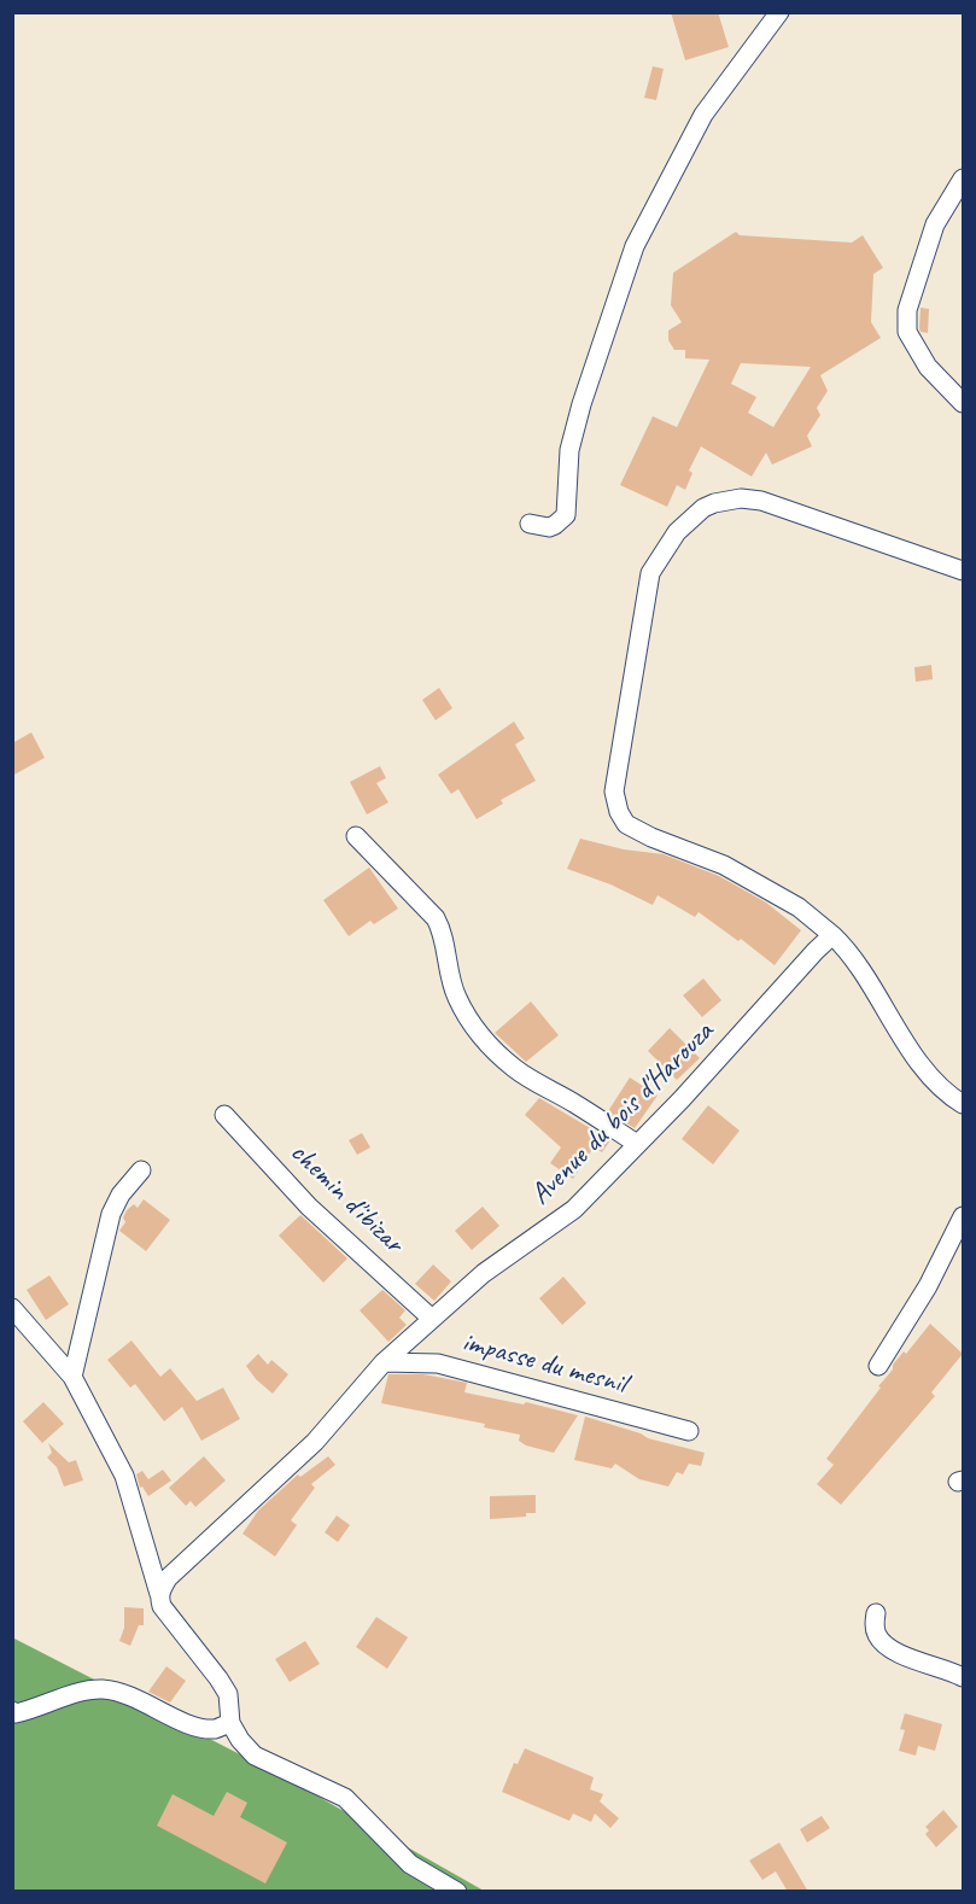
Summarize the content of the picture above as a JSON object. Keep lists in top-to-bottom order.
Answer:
{
  "streets": {
    "street": ["Avenue du bois d'Harouza", "chemin d'ibizar", "impasse du mesnil"]
  },
  "crossings": [
    ["Avenue du bois d'Harouza", "chemin d'ibizar"],
    ["Avenue du bois d'Harouza", "impasse du mesnil"]
  ]
}
